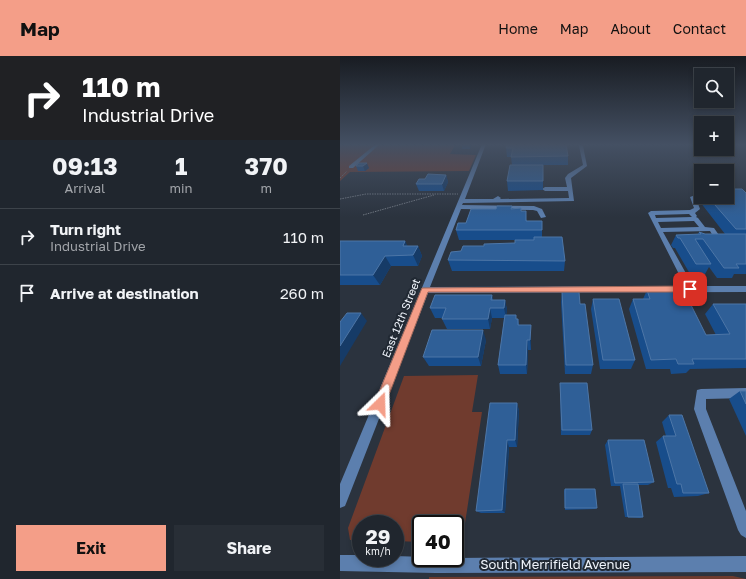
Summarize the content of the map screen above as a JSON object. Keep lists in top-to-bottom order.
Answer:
{
  "streets": {
    "street": ["East 12th Street", "South Merrifield Avenue"]
  },
  "page": {
    "header": "Map",
    "nav": [
      "Home",
      "Map",
      "About",
      "Contact"
    ],
    "turn": ["110 m", "Industrial Drive"],
    "map_buttons": ["+", "−"],
    "eta": [
      "09:13",
      "Arrival",
      "1",
      "min",
      "370",
      "m"
    ],
    "list": [
      {
        "name": "Turn right",
        "note": "Industrial Drive",
        "value": "110 m"
      },
      {
        "name": "Arrive at destination",
        "value": "260 m"
      }
    ],
    "speed": "29 km/h",
    "limit": "40",
    "buttons": ["Exit", "Share"]
  }
}
